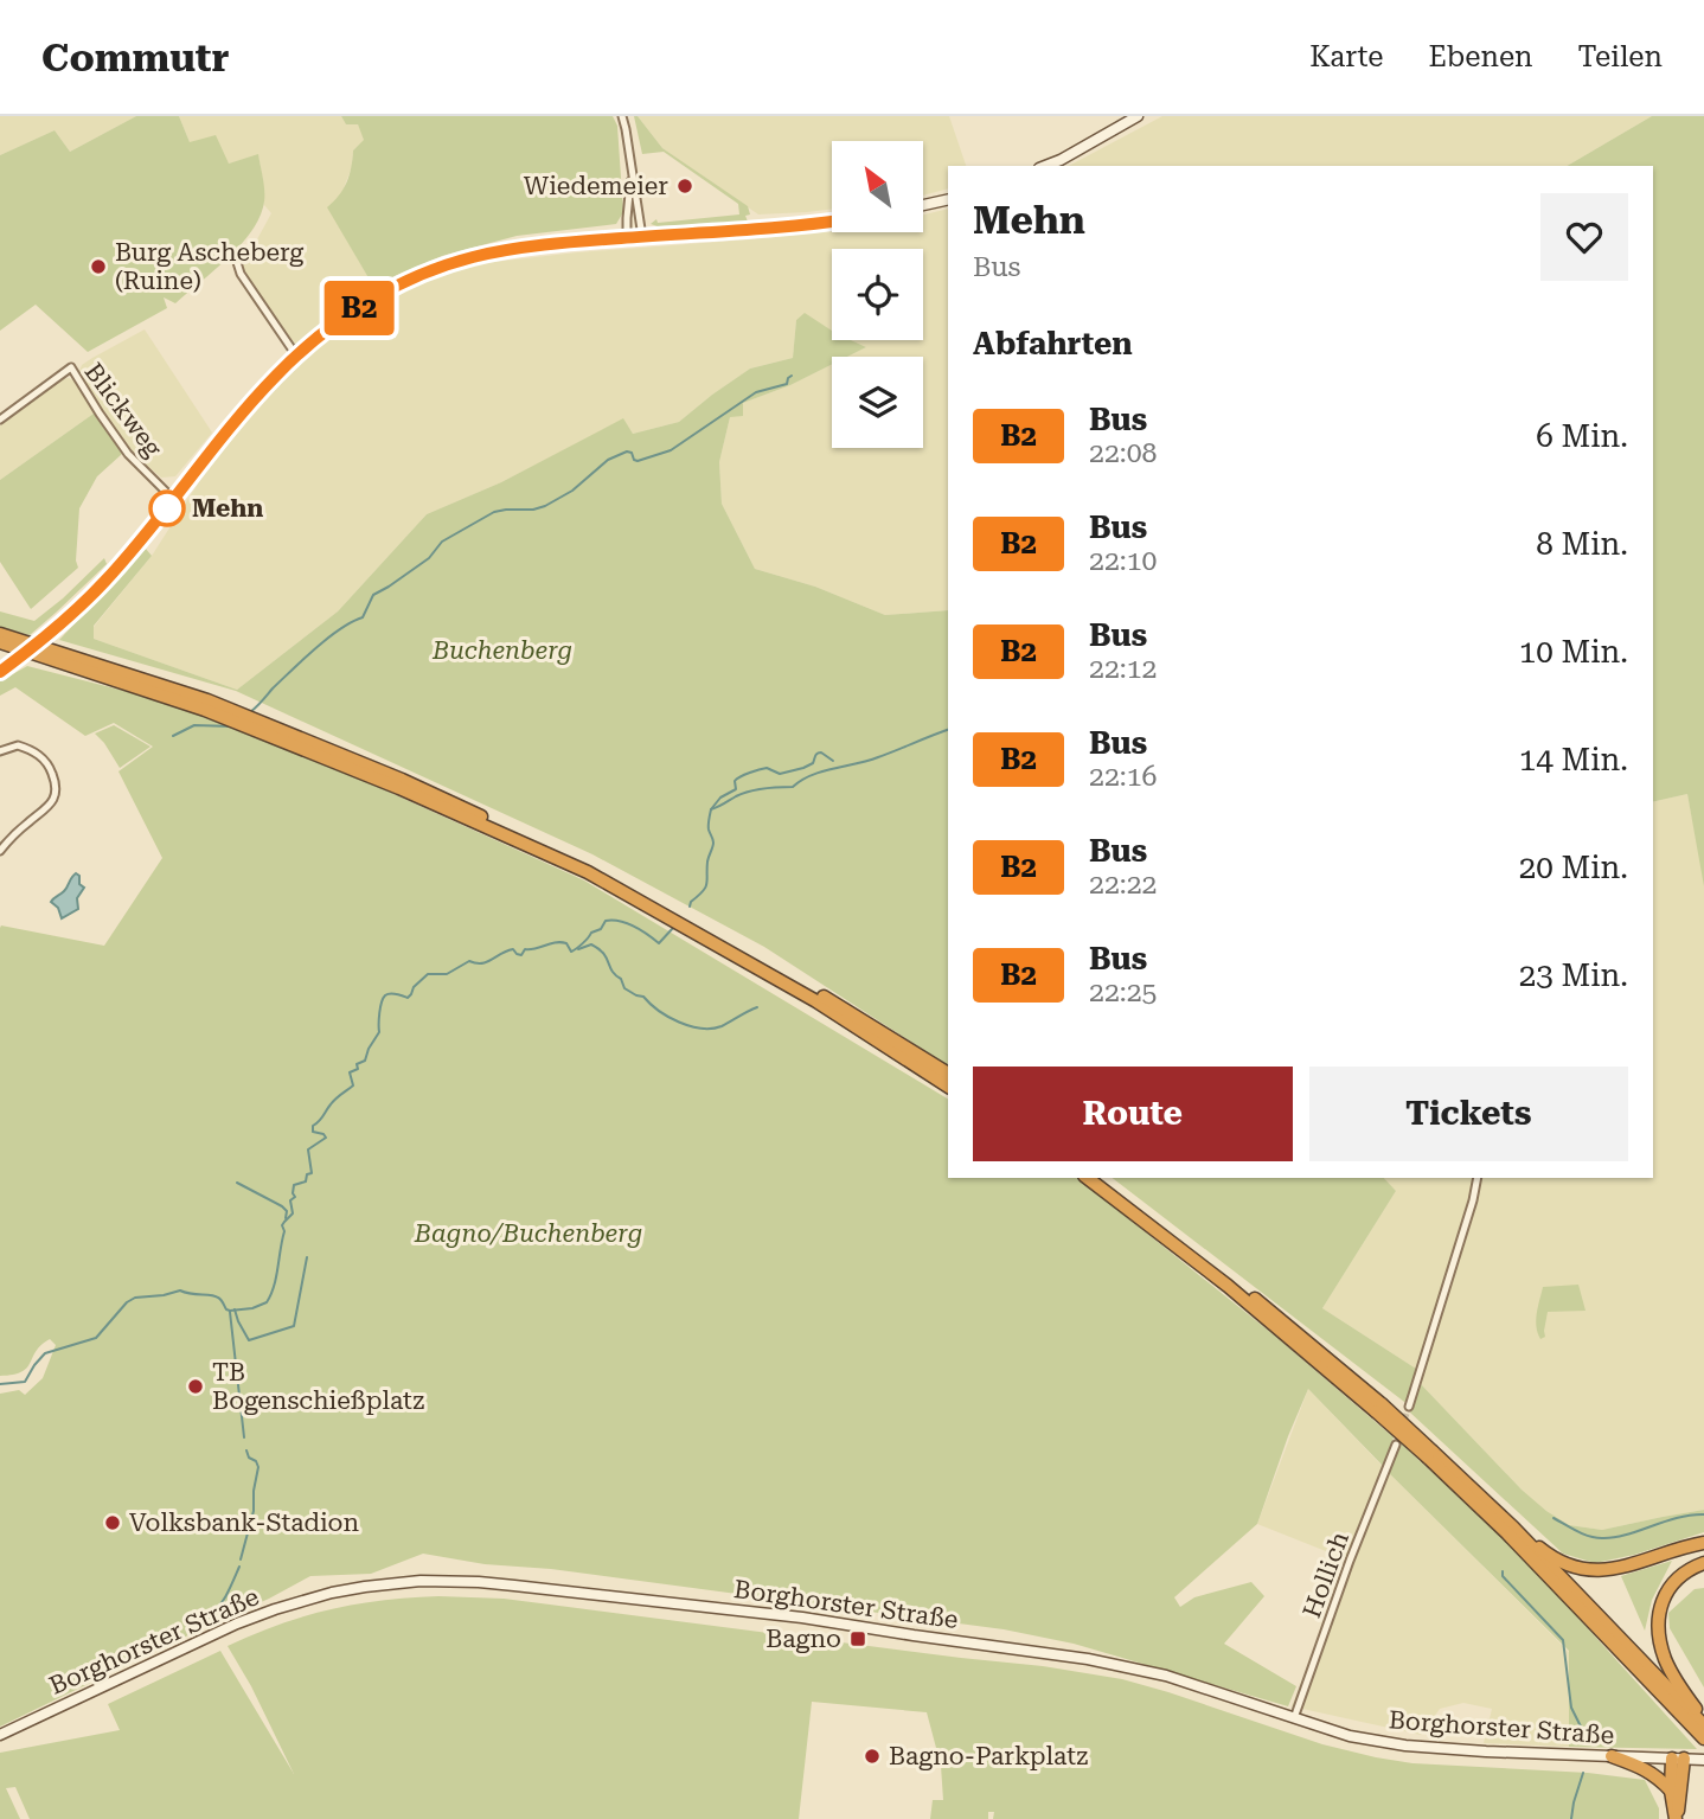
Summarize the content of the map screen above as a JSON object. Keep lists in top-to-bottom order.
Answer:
{
  "streets": {
    "main road": ["Borghorster Straße"],
    "street": ["Blickweg", "Hollich"]
  },
  "crossings": [
    ["Hollich", "Borghorster Straße"]
  ],
  "parks": ["Buchenberg", "Bagno/Buchenberg"],
  "places": {
    "other": [
      "Wiedemeier",
      "Burg Ascheberg (Ruine)",
      "Mehn",
      "TB Bogenschießplatz",
      "Volksbank-Stadion",
      "Bagno-Parkplatz"
    ],
    "transit": ["Bagno"]
  },
  "lines": ["bus line B2"],
  "north": "top left",
  "page": {
    "header": "Commutr",
    "nav": ["Karte", "Ebenen", "Teilen"],
    "on_map": "B2",
    "heading": [
      ["Mehn", "Bus"],
      "Abfahrten"
    ],
    "list": [
      {
        "mark": "B2",
        "name": "Bus",
        "note": "22:08",
        "value": "6 Min."
      },
      {
        "mark": "B2",
        "name": "Bus",
        "note": "22:10",
        "value": "8 Min."
      },
      {
        "mark": "B2",
        "name": "Bus",
        "note": "22:12",
        "value": "10 Min."
      },
      {
        "mark": "B2",
        "name": "Bus",
        "note": "22:16",
        "value": "14 Min."
      },
      {
        "mark": "B2",
        "name": "Bus",
        "note": "22:22",
        "value": "20 Min."
      },
      {
        "mark": "B2",
        "name": "Bus",
        "note": "22:25",
        "value": "23 Min."
      }
    ],
    "buttons": ["Route", "Tickets"]
  }
}
